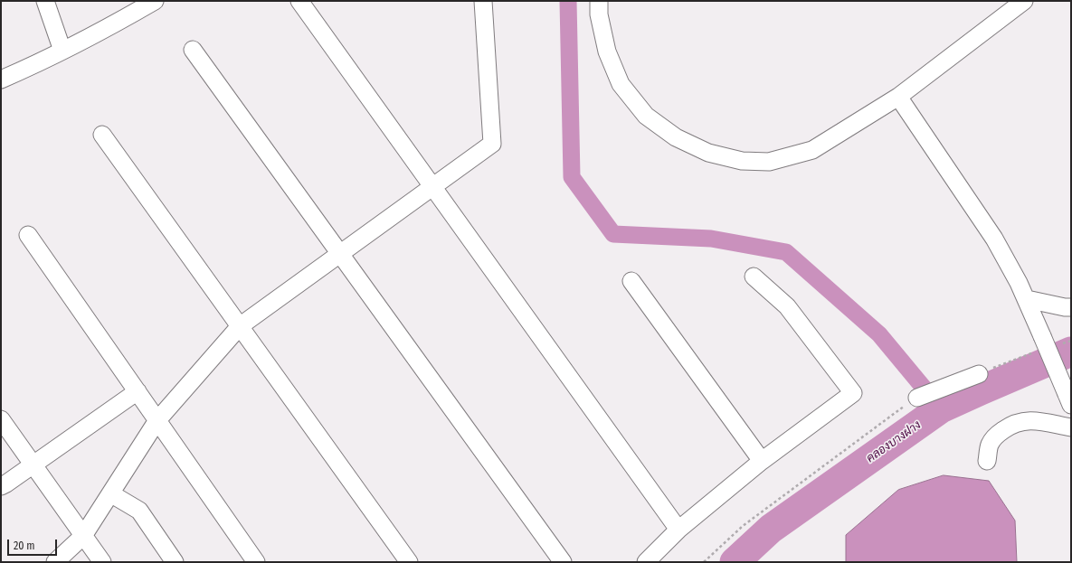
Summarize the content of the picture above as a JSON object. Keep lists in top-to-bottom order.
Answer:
{
  "water": ["คลองบางฝาง"],
  "scale_bar": "20 m"
}
